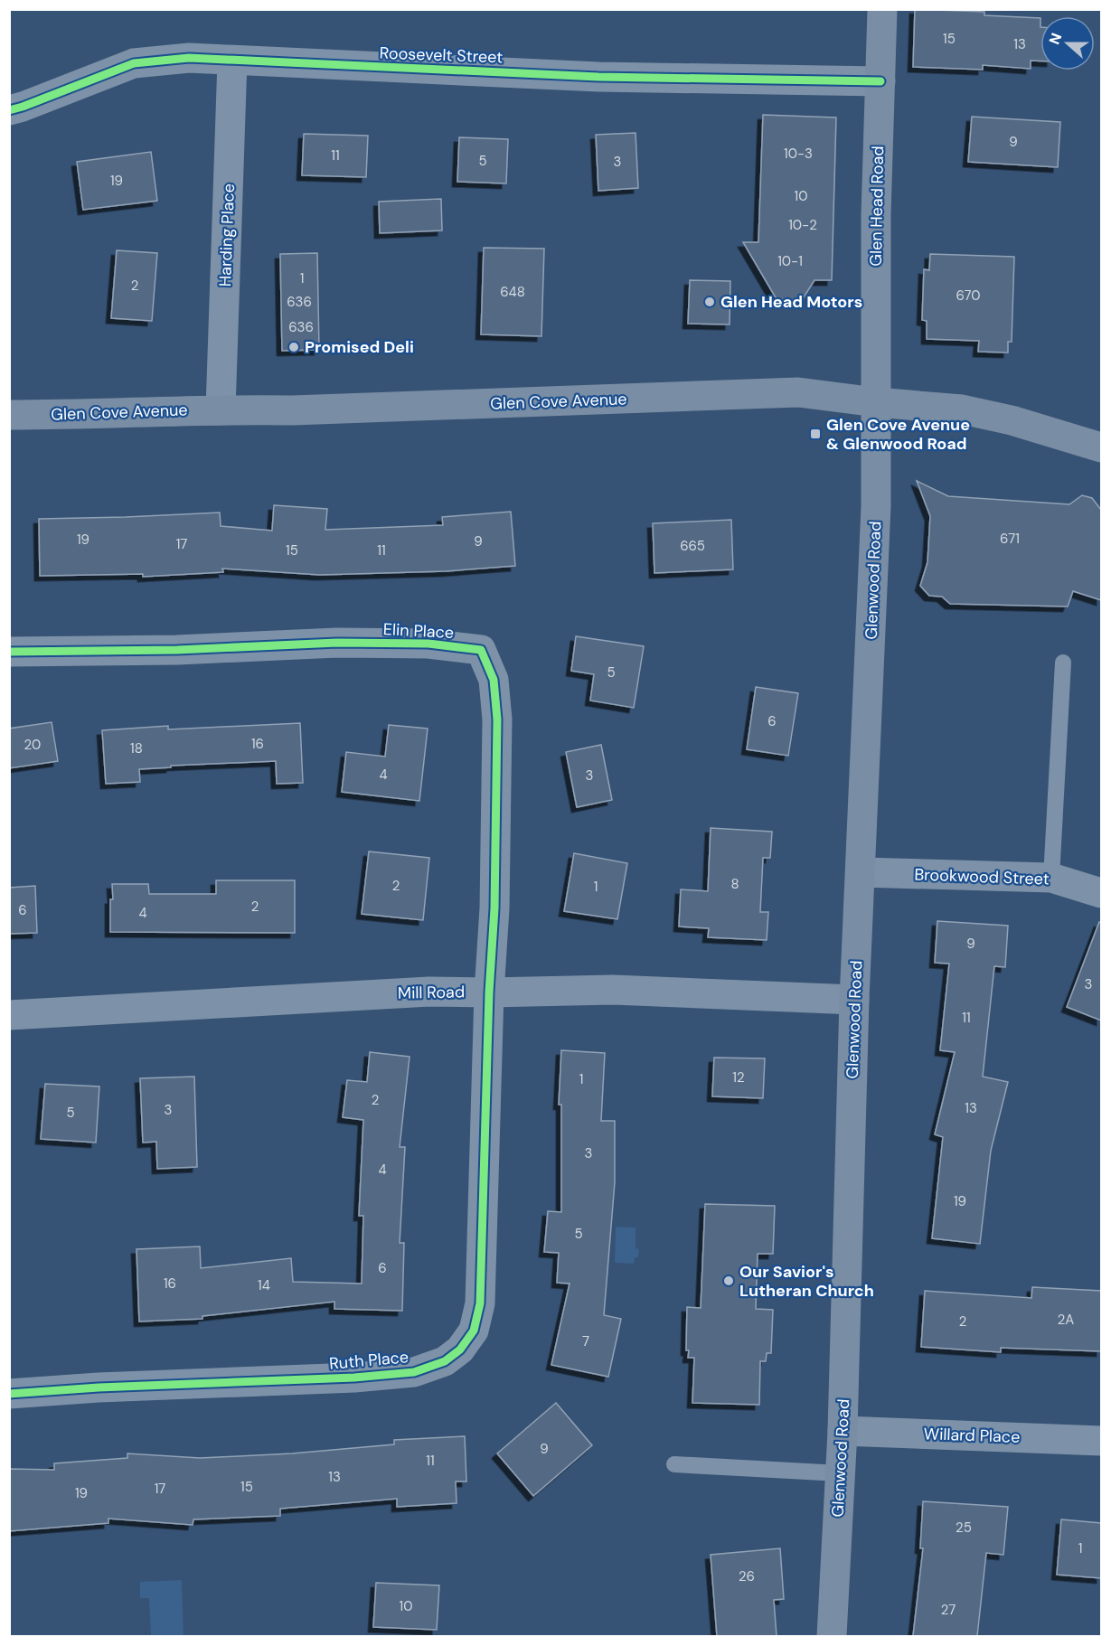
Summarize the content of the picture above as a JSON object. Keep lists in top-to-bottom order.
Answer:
{
  "streets": {
    "main road": ["Glen Head Road", "Glen Cove Avenue", "Glenwood Road"],
    "street": [
      "Roosevelt Street",
      "Harding Place",
      "Elin Place",
      "Brookwood Street",
      "Mill Road",
      "Ruth Place",
      "Willard Place"
    ]
  },
  "crossings": [
    ["Roosevelt Street", "Glen Head Road"],
    ["Roosevelt Street", "Harding Place"],
    ["Glen Head Road", "Glen Cove Avenue"],
    ["Glen Head Road", "Glenwood Road"],
    ["Harding Place", "Glen Cove Avenue"],
    ["Glen Cove Avenue", "Glenwood Road"],
    ["Glenwood Road", "Brookwood Street"],
    ["Glenwood Road", "Mill Road"],
    ["Glenwood Road", "Willard Place"],
    ["Elin Place", "Mill Road"],
    ["Elin Place", "Ruth Place"],
    ["Mill Road", "Ruth Place"]
  ],
  "places": {
    "other": ["Glen Head Motors", "Promised Deli", "Our Savior's Lutheran Church"],
    "transit": ["Glen Cove Avenue & Glenwood Road"]
  },
  "house_numbers": [
    "15",
    "13",
    "9",
    "10-3",
    "11",
    "5",
    "3",
    "19",
    "10",
    "10-2",
    "10-1",
    "1",
    "2",
    "648",
    "670",
    "636",
    "636",
    "671",
    "19",
    "9",
    "17",
    "665",
    "15",
    "11",
    "5",
    "6",
    "16",
    "20",
    "18",
    "4",
    "3",
    "8",
    "2",
    "1",
    "2",
    "6",
    "4",
    "9",
    "3",
    "11",
    "12",
    "1",
    "2",
    "13",
    "3",
    "5",
    "3",
    "4",
    "19",
    "5",
    "6",
    "16",
    "14",
    "2A",
    "2",
    "7",
    "9",
    "11",
    "13",
    "15",
    "17",
    "19",
    "25",
    "1",
    "26",
    "10",
    "27"
  ],
  "north": "left"
}
